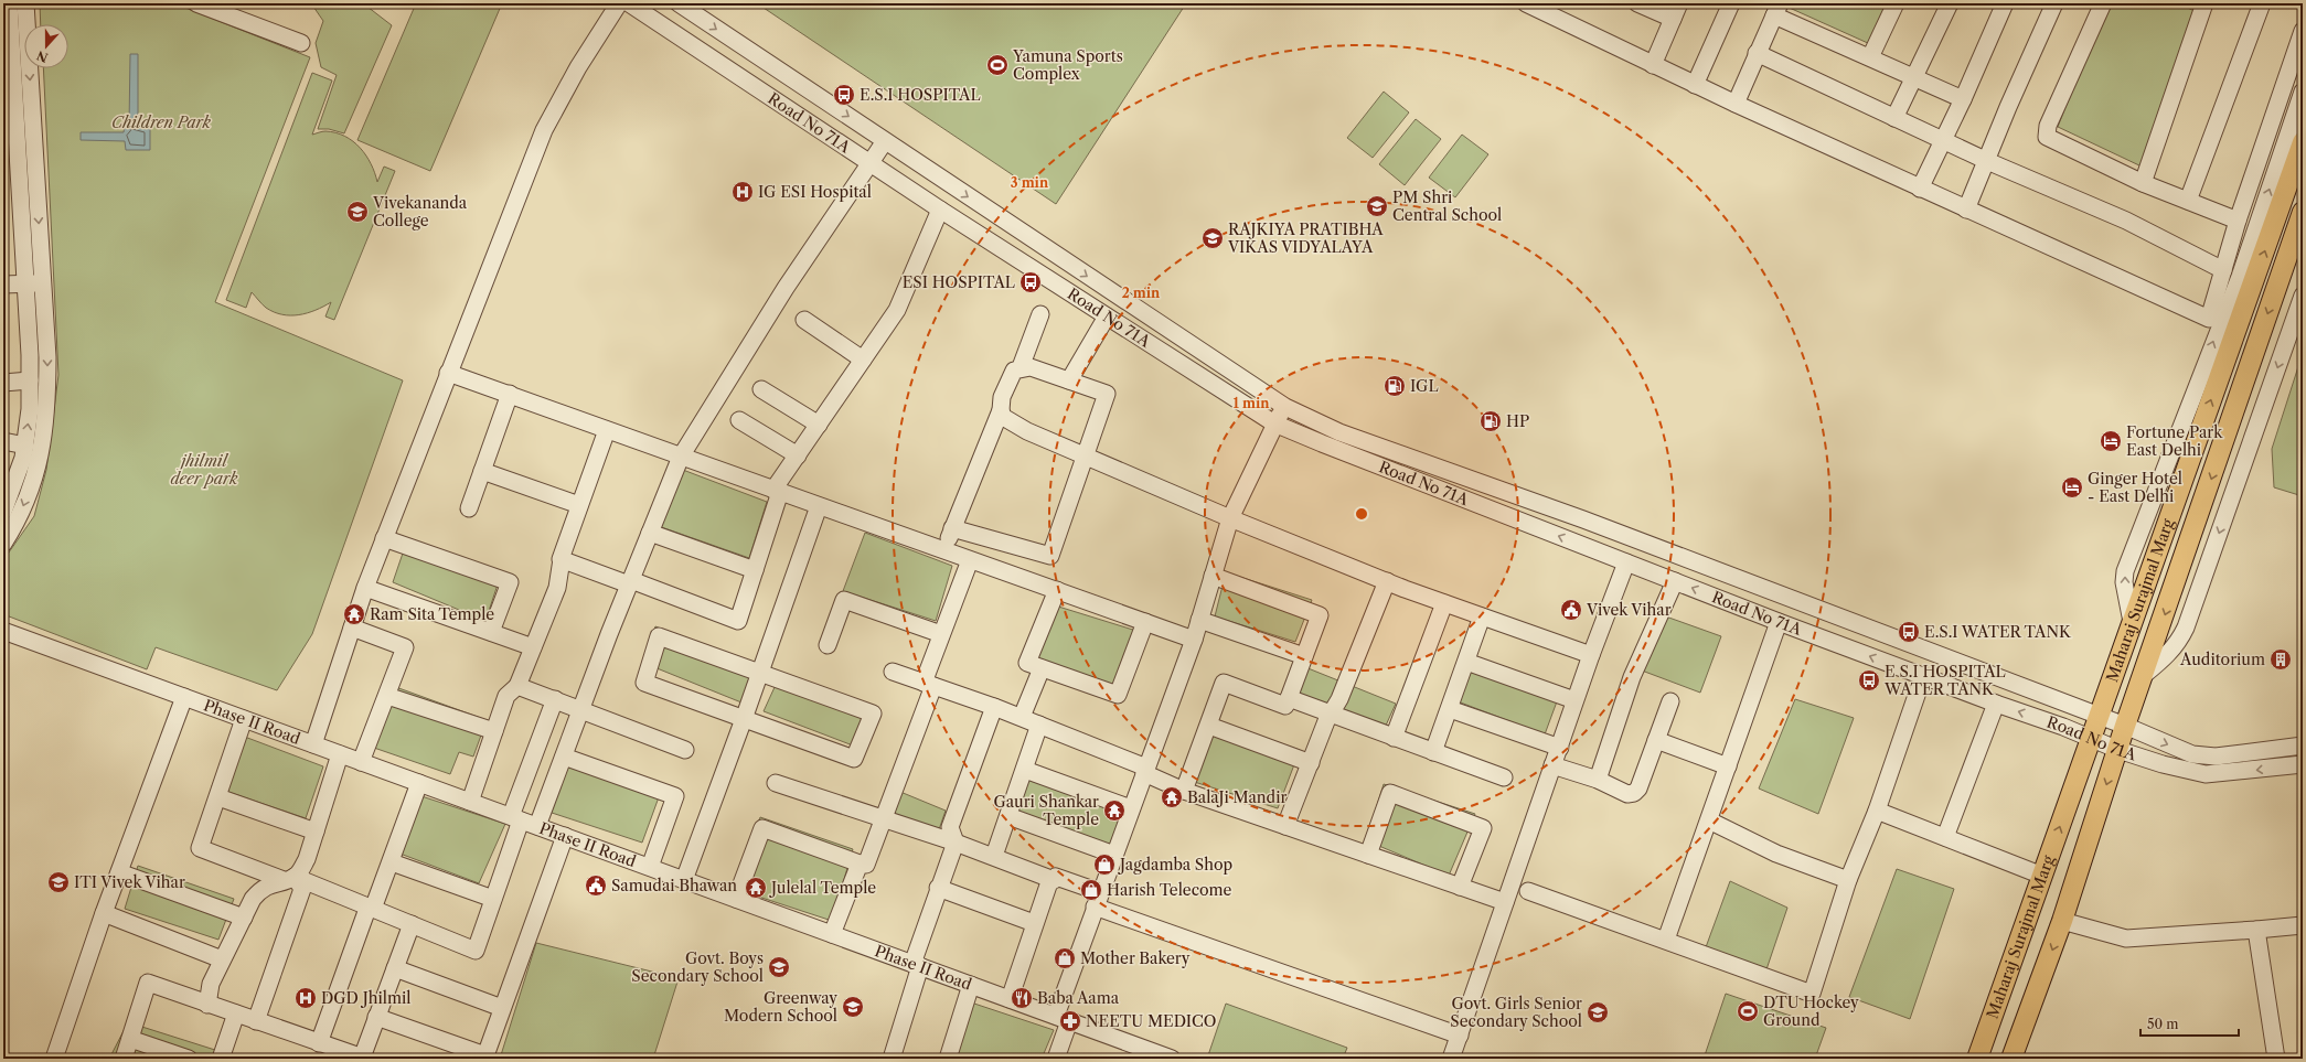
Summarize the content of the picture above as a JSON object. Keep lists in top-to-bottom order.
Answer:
{
  "streets": {
    "main road": ["Maharaj Surajmal Marg"],
    "street": ["Road No 71A", "Phase II Road"]
  },
  "crossings": [
    ["Road No 71A", "Maharaj Surajmal Marg"]
  ],
  "parks": ["Children Park", "jhilmil deer park"],
  "places": {
    "sports": ["Yamuna Sports Complex", "DTU Hockey Ground"],
    "bus stop": [
      "E.S.I HOSPITAL",
      "ESI HOSPITAL",
      "E.S.I WATER TANK",
      "E S.I HOSPITAL WATER TANK"
    ],
    "hospital": ["IG ESI Hospital", "DGD Jhilmil"],
    "school or university": [
      "PM Shri Central School",
      "Vivekananda College",
      "RAJKIYA PRATIBHA VIKAS VIDYALAYA",
      "ITI Vivek Vihar",
      "Govt. Boys Secondary School",
      "Greenway Modern School",
      "Govt. Girls Senior Secondary School"
    ],
    "fuel station": ["IGL", "HP"],
    "hotel": ["Fortune Park East Delhi", "Ginger Hotel - East Delhi"],
    "public building": ["Vivek Vihar", "Samudai Bhawan"],
    "temple": [
      "Ram Sita Temple",
      "BalaJi Mandir",
      "Gauri Shankar Temple",
      "Julelal Temple"
    ],
    "building": ["Auditorium"],
    "shop": ["Jagdamba Shop", "Harish Telecome", "Mother Bakery"],
    "restaurant": ["Baba Aama"],
    "pharmacy": ["NEETU MEDICO"]
  },
  "scale_bar": "50 m",
  "north": "bottom",
  "rings": ["3 min", "2 min", "1 min"]
}
